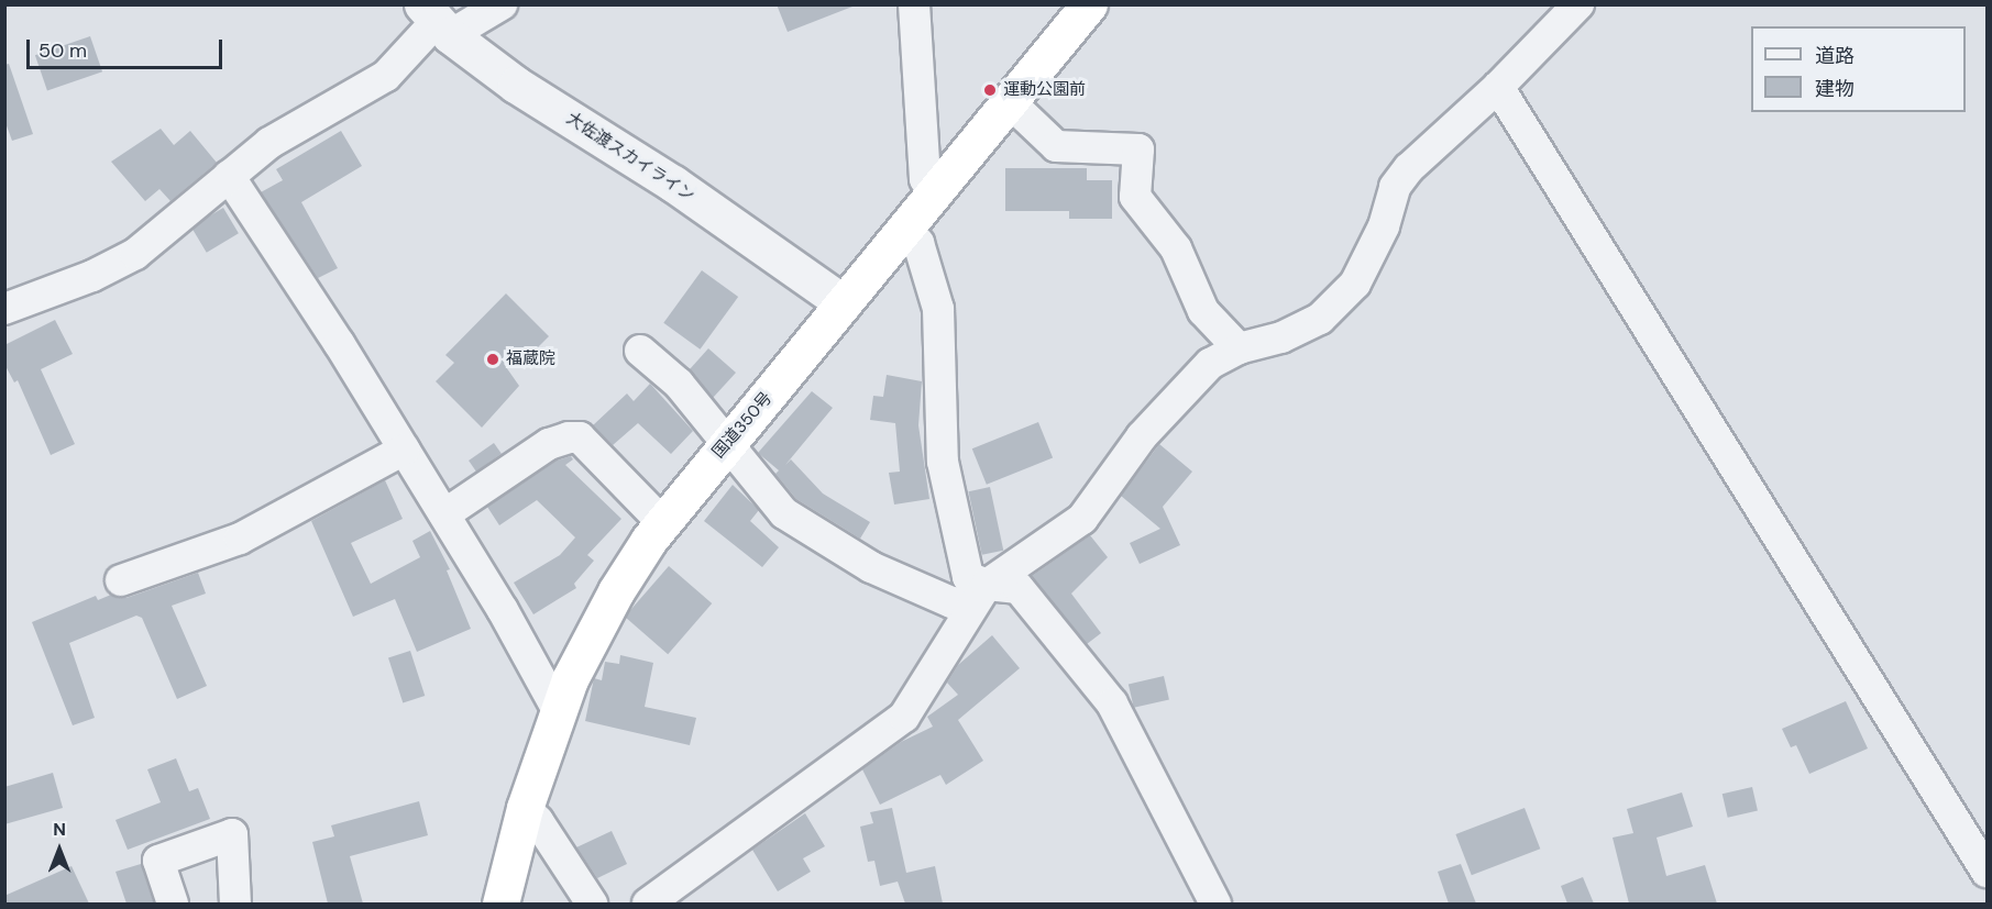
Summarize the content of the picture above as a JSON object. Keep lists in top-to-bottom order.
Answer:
{
  "streets": {
    "highway": ["国道350号"],
    "street": ["大佐渡スカイライン"]
  },
  "crossings": [
    ["大佐渡スカイライン", "国道350号"]
  ],
  "places": ["運動公園前", "福蔵院"],
  "legend": ["道路", "建物"],
  "scale_bar": "50 m",
  "north": "top"
}
